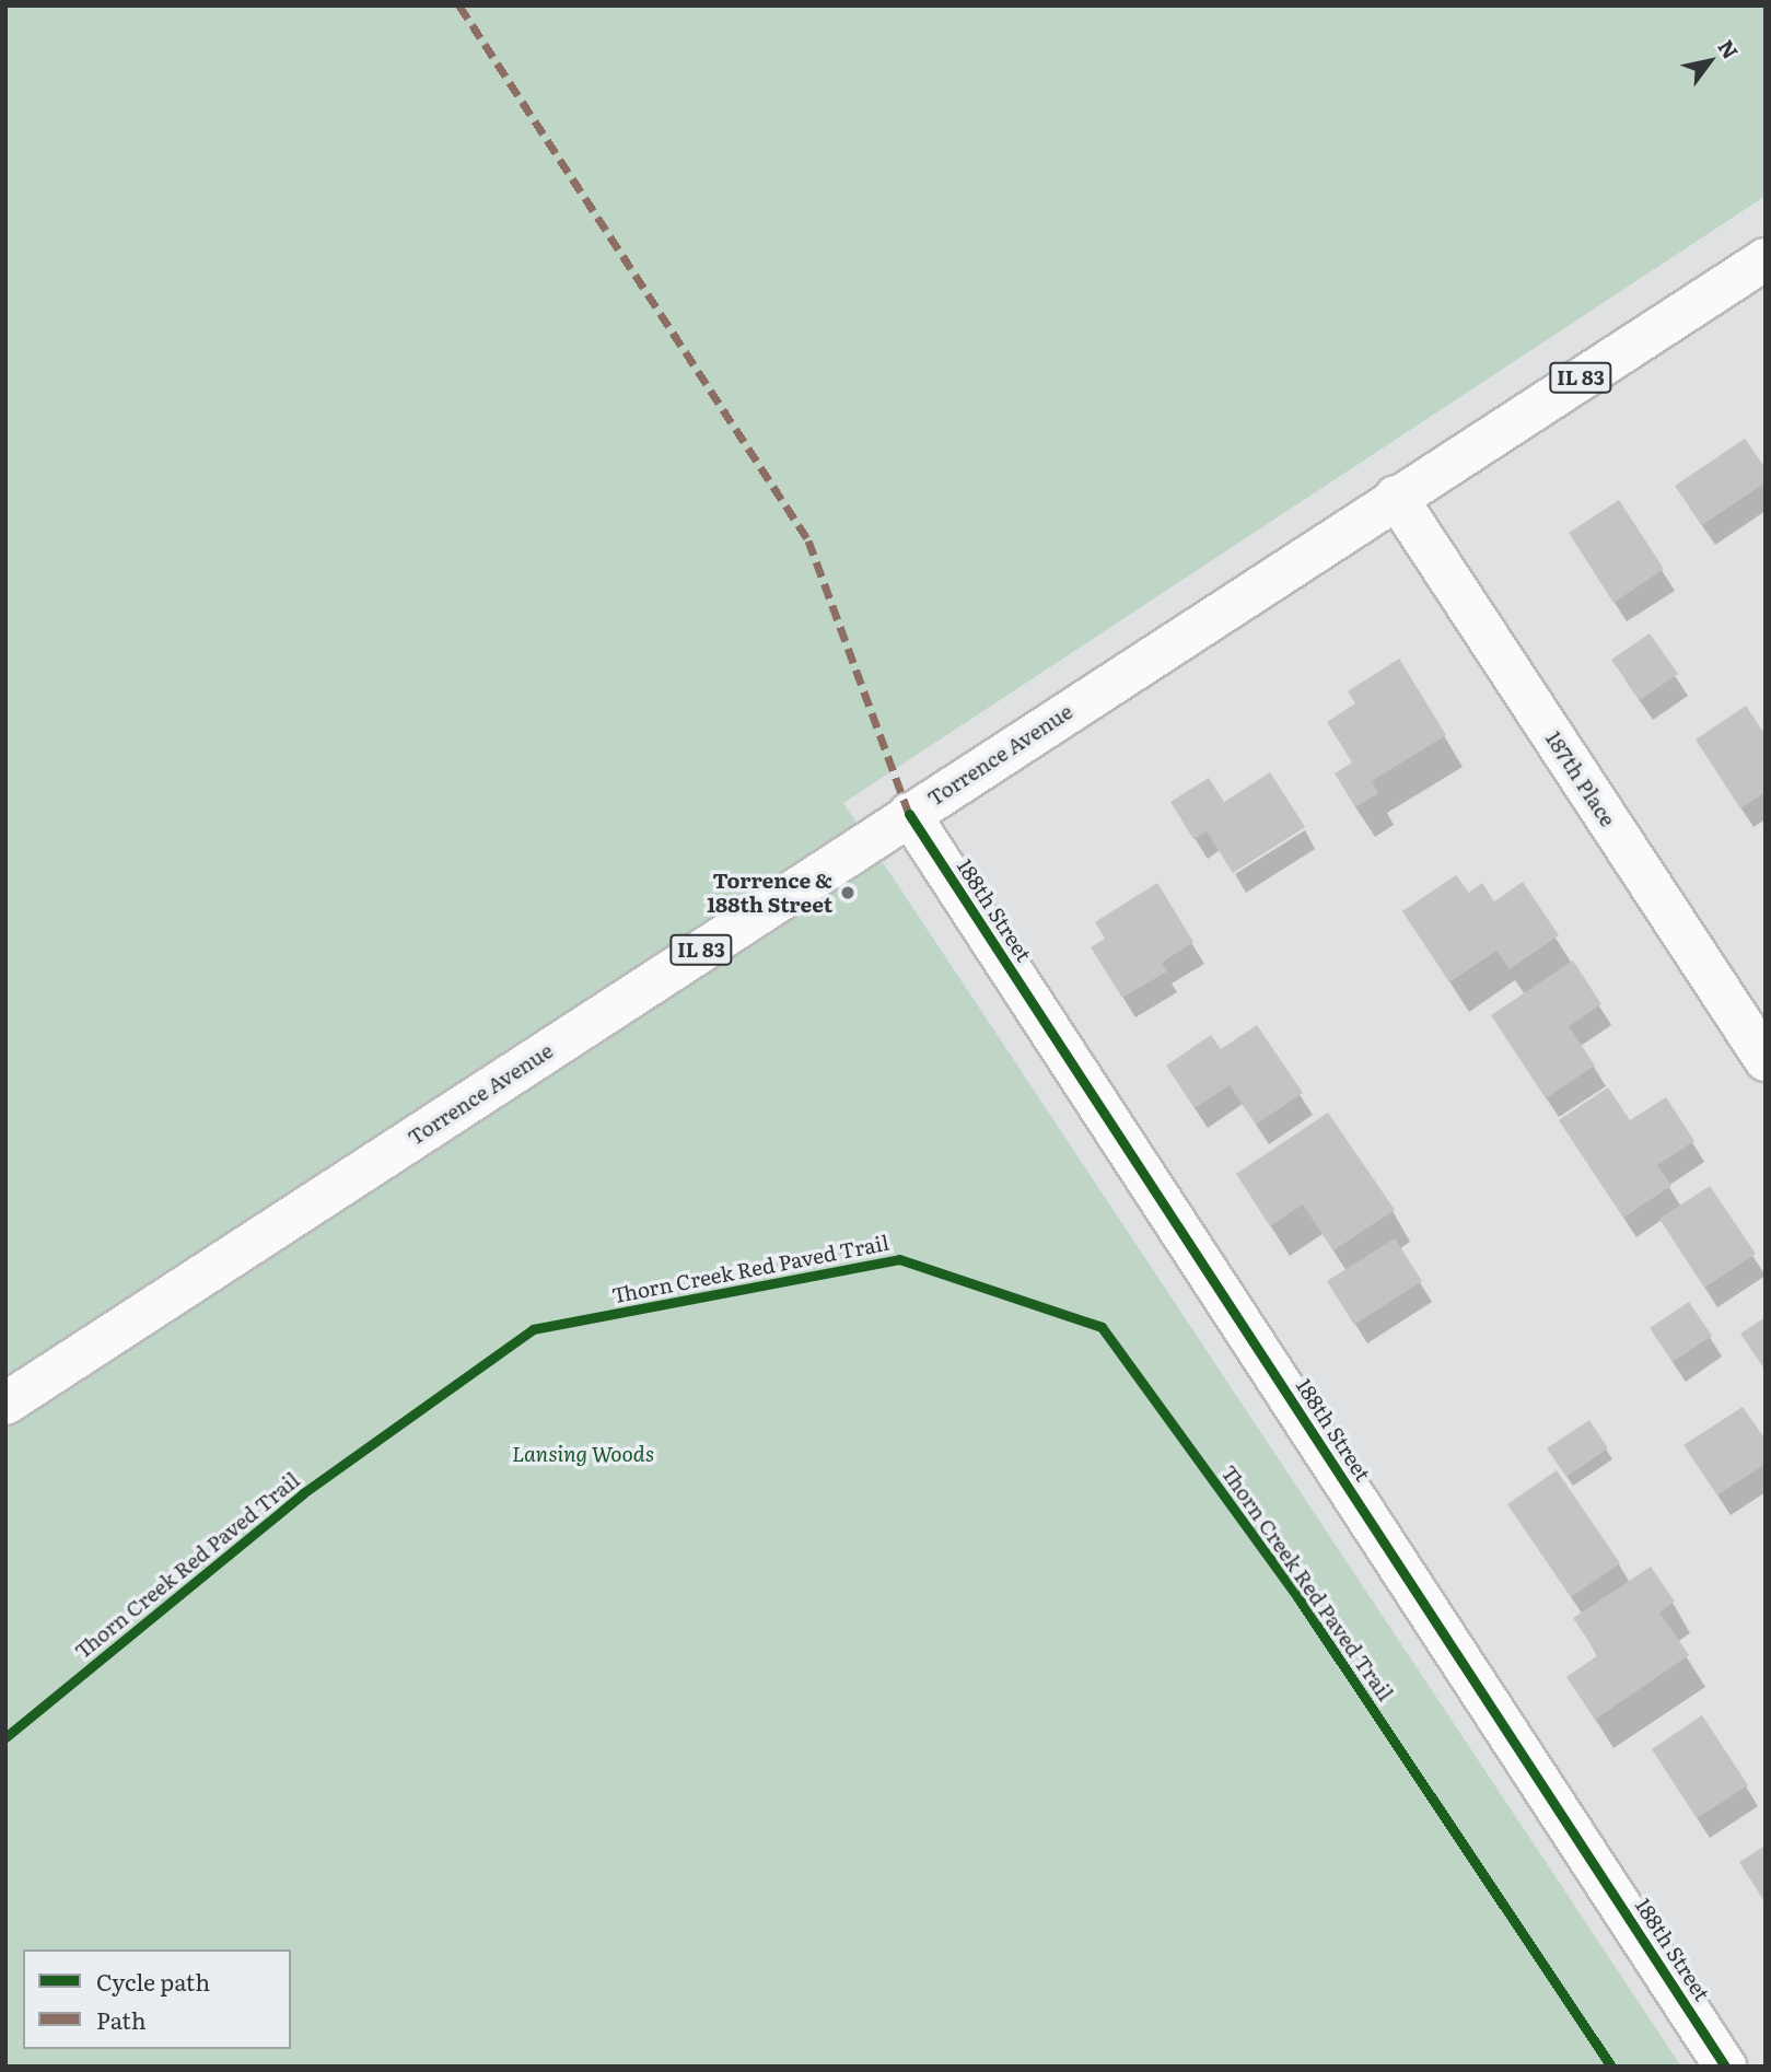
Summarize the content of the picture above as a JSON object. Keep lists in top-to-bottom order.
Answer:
{
  "streets": {
    "street": [
      "IL 83",
      "Torrence Avenue",
      "187th Place",
      "188th Street"
    ],
    "cycle path": ["Thorn Creek Red Paved Trail"]
  },
  "crossings": [
    ["Torrence Avenue", "187th Place"],
    ["Torrence Avenue", "188th Street"]
  ],
  "parks": ["Lansing Woods"],
  "places": ["Torrence & 188th Street"],
  "legend": ["Cycle path", "Path"],
  "north": "top right"
}
